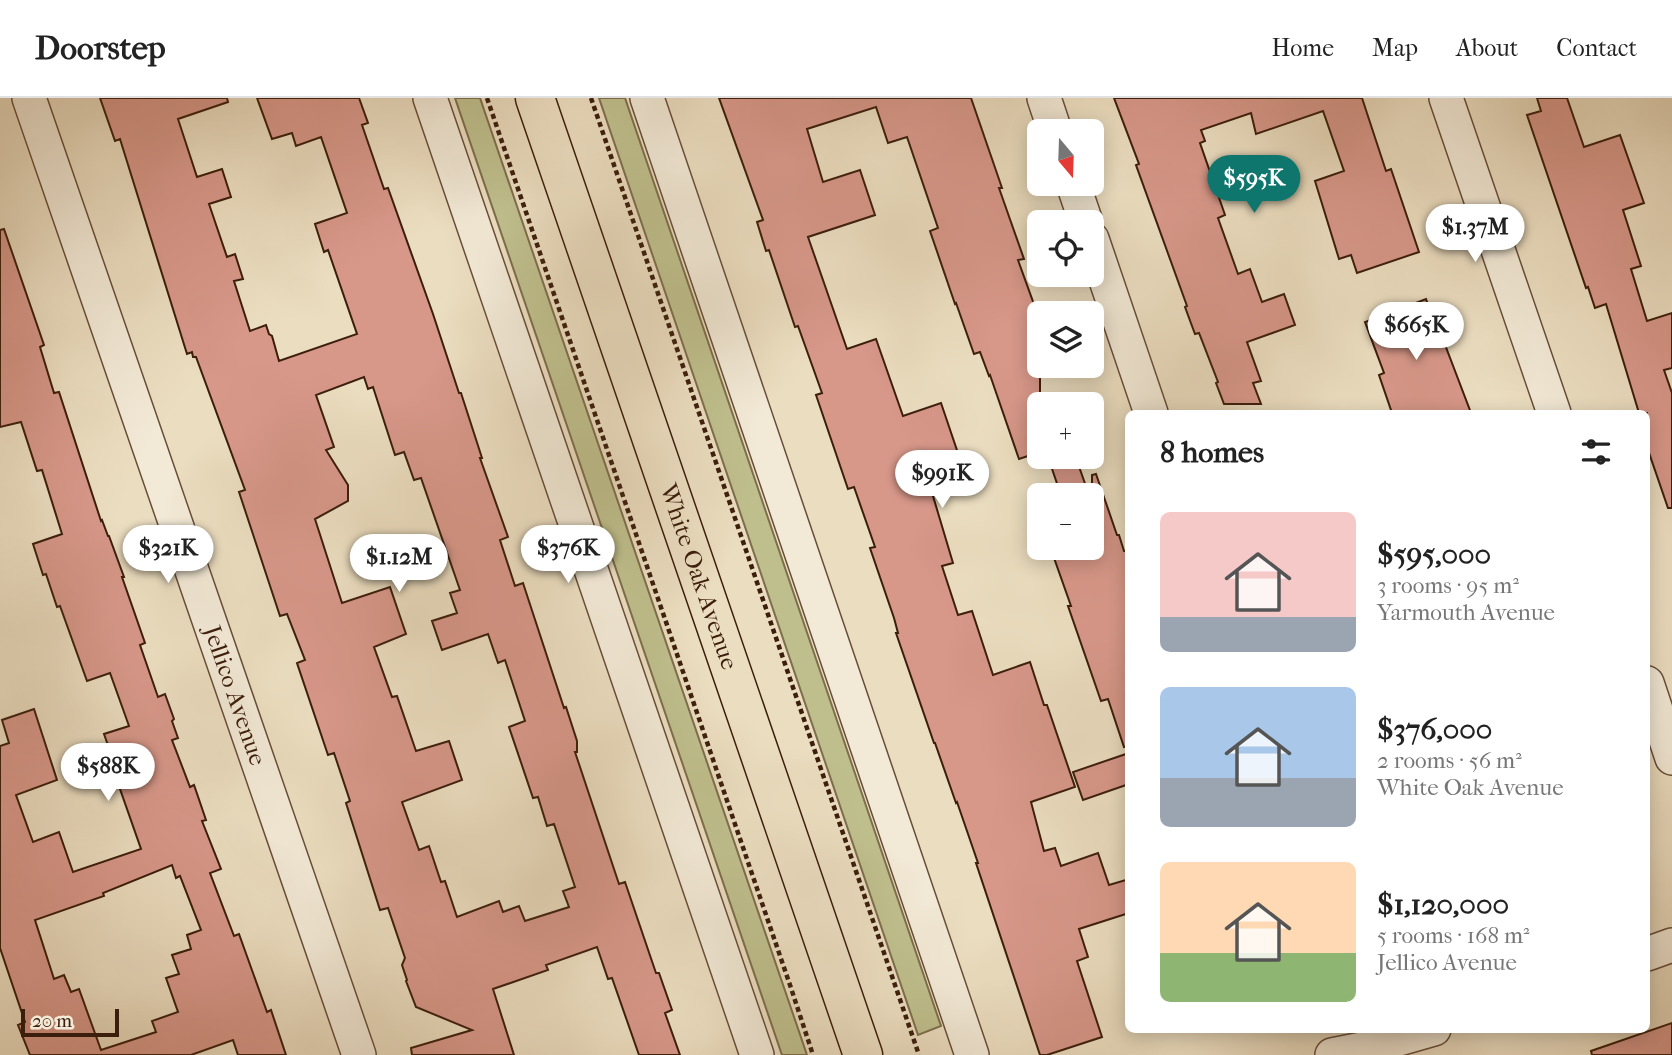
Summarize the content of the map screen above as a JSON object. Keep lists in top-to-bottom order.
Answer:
{
  "streets": {
    "main road": ["White Oak Avenue"],
    "street": ["Jellico Avenue"]
  },
  "scale_bar": "20 m",
  "north": "bottom",
  "page": {
    "header": "Doorstep",
    "nav": [
      "Home",
      "Map",
      "About",
      "Contact"
    ],
    "map_buttons": ["+", "−"],
    "price": [
      "$595K",
      "$1.37M",
      "$665K",
      "$991K",
      "$321K",
      "$376K",
      "$1.12M",
      "$588K"
    ],
    "heading": "8 homes",
    "list": [
      {
        "name": "$595,000",
        "note": "3 rooms · 95 m² · Yarmouth Avenue"
      },
      {
        "name": "$376,000",
        "note": "2 rooms · 56 m² · White Oak Avenue"
      },
      {
        "name": "$1,120,000",
        "note": "5 rooms · 168 m² · Jellico Avenue"
      }
    ],
    "scale": "20 m"
  }
}
